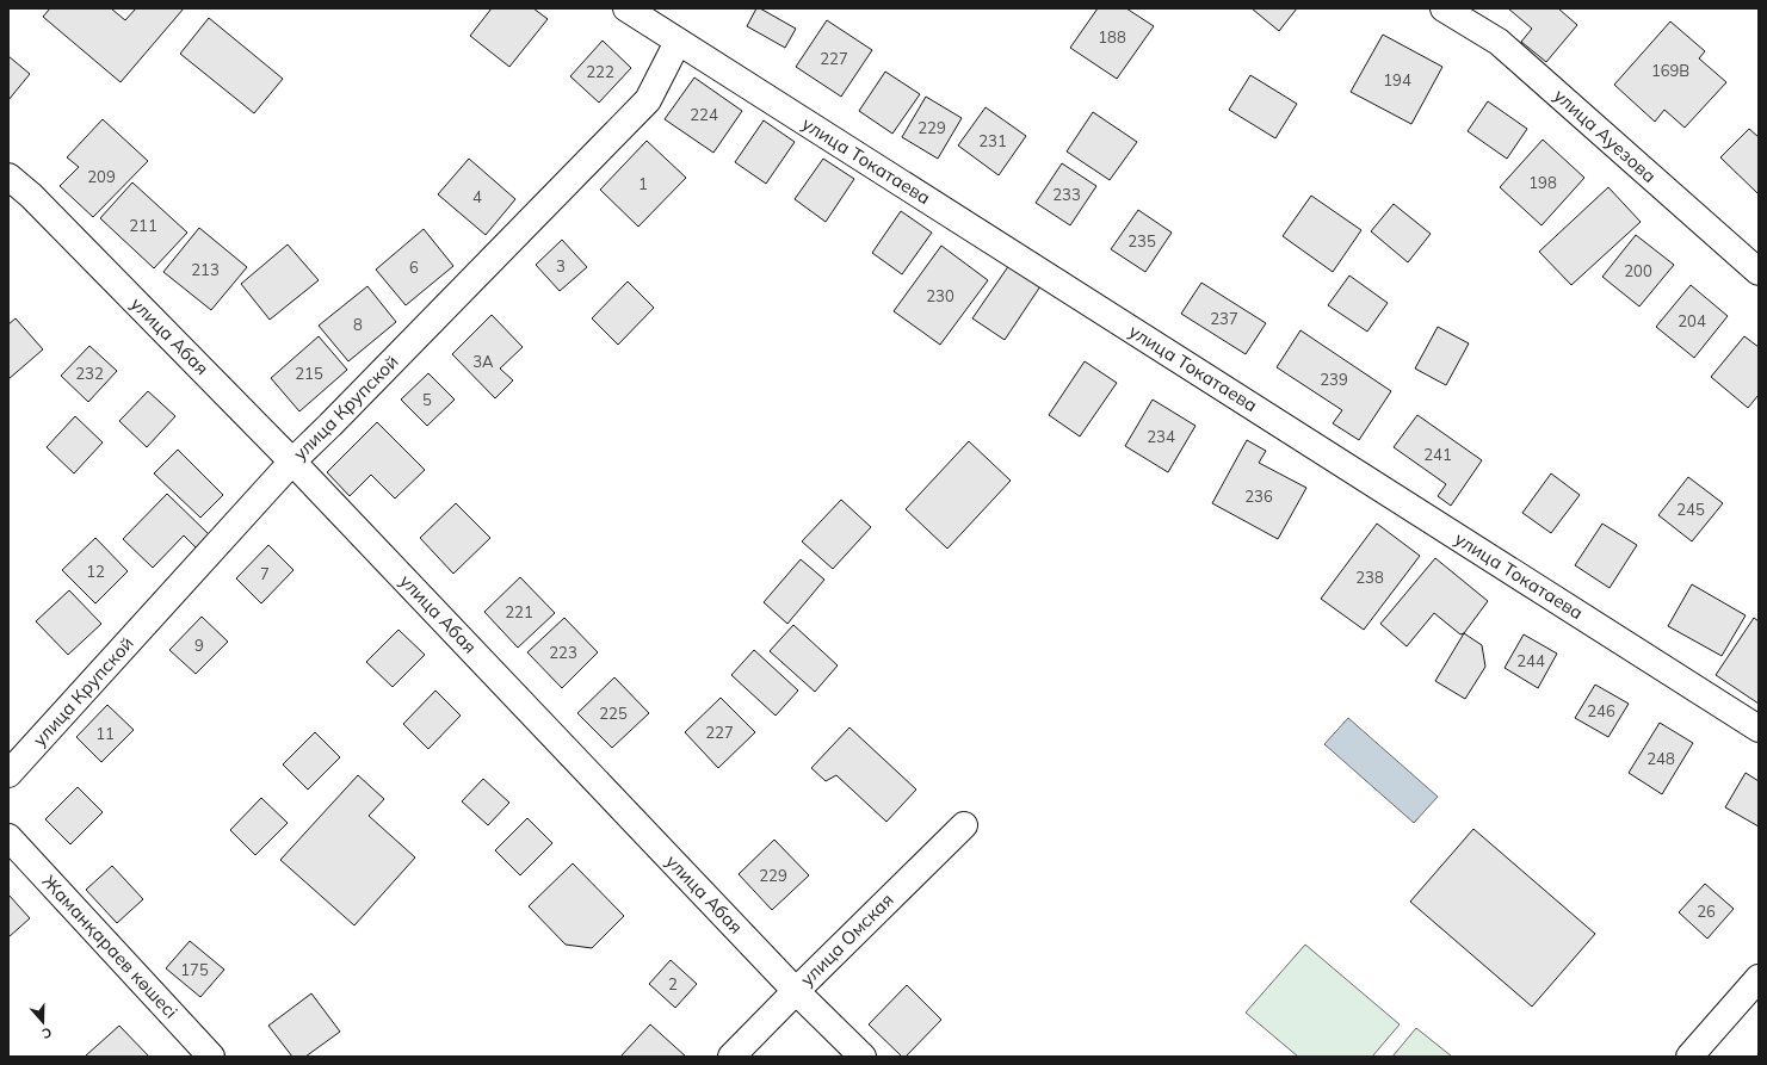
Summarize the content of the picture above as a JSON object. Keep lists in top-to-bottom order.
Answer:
{
  "streets": {
    "street": [
      "улица Ауезова",
      "улица Токатаева",
      "улица Абая",
      "улица Крупской",
      "улица Омская",
      "Жаманқараев көшесі"
    ]
  },
  "crossings": [
    ["улица Токатаева", "улица Крупской"],
    ["улица Абая", "улица Крупской"],
    ["улица Абая", "улица Омская"]
  ],
  "house_numbers": [
    "188",
    "227",
    "169В",
    "222",
    "194",
    "224",
    "229",
    "231",
    "209",
    "198",
    "1",
    "233",
    "4",
    "211",
    "235",
    "3",
    "6",
    "213",
    "200",
    "230",
    "237",
    "204",
    "8",
    "3А",
    "232",
    "215",
    "239",
    "5",
    "234",
    "241",
    "236",
    "245",
    "12",
    "7",
    "238",
    "221",
    "9",
    "223",
    "244",
    "246",
    "225",
    "227",
    "11",
    "248",
    "229",
    "26",
    "175",
    "2"
  ],
  "north": "bottom"
}
